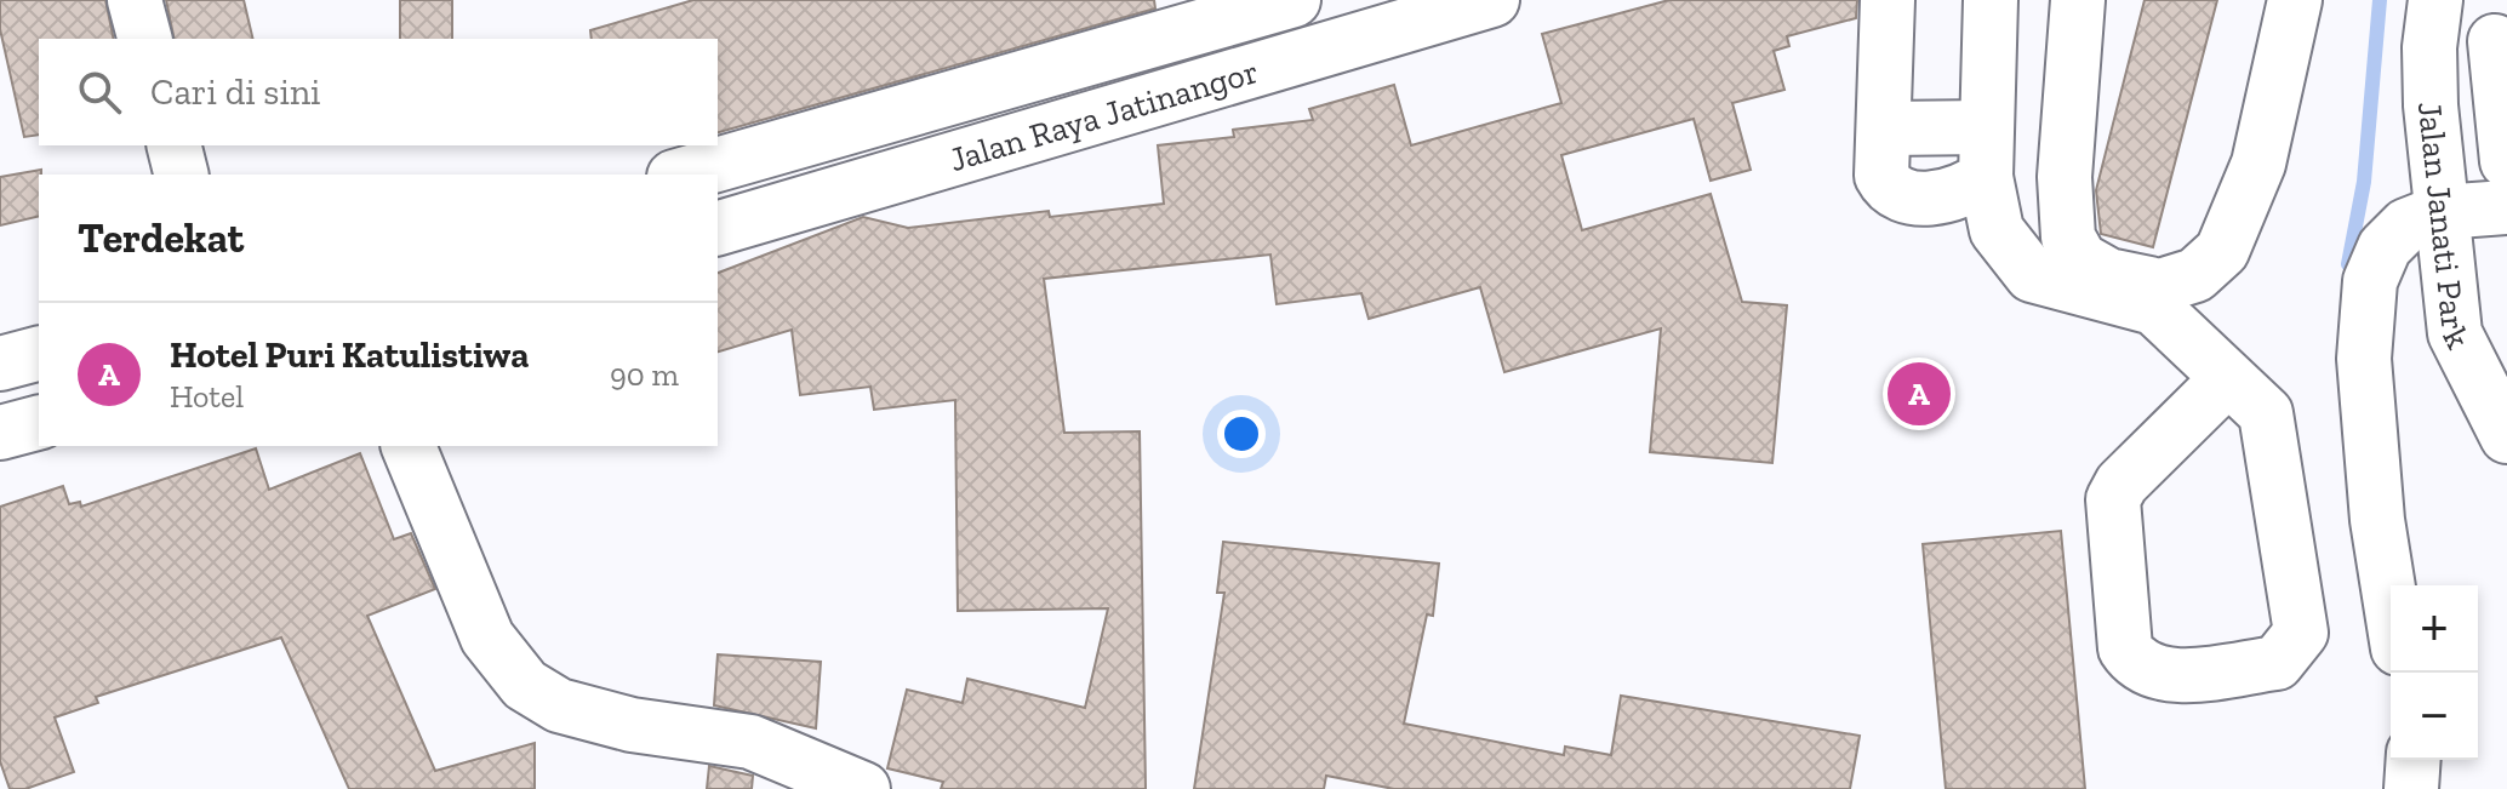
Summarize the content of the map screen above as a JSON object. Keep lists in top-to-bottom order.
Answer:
{
  "streets": {
    "main road": ["Jalan Raya Jatinangor", "Jalan Janati Park"]
  },
  "page": {
    "search": "Cari di sini",
    "heading": "Terdekat",
    "list": [
      {
        "mark": "A",
        "name": "Hotel Puri Katulistiwa",
        "note": "Hotel",
        "value": "90 m"
      }
    ],
    "pins": "A",
    "map_buttons": ["+", "−"]
  }
}
